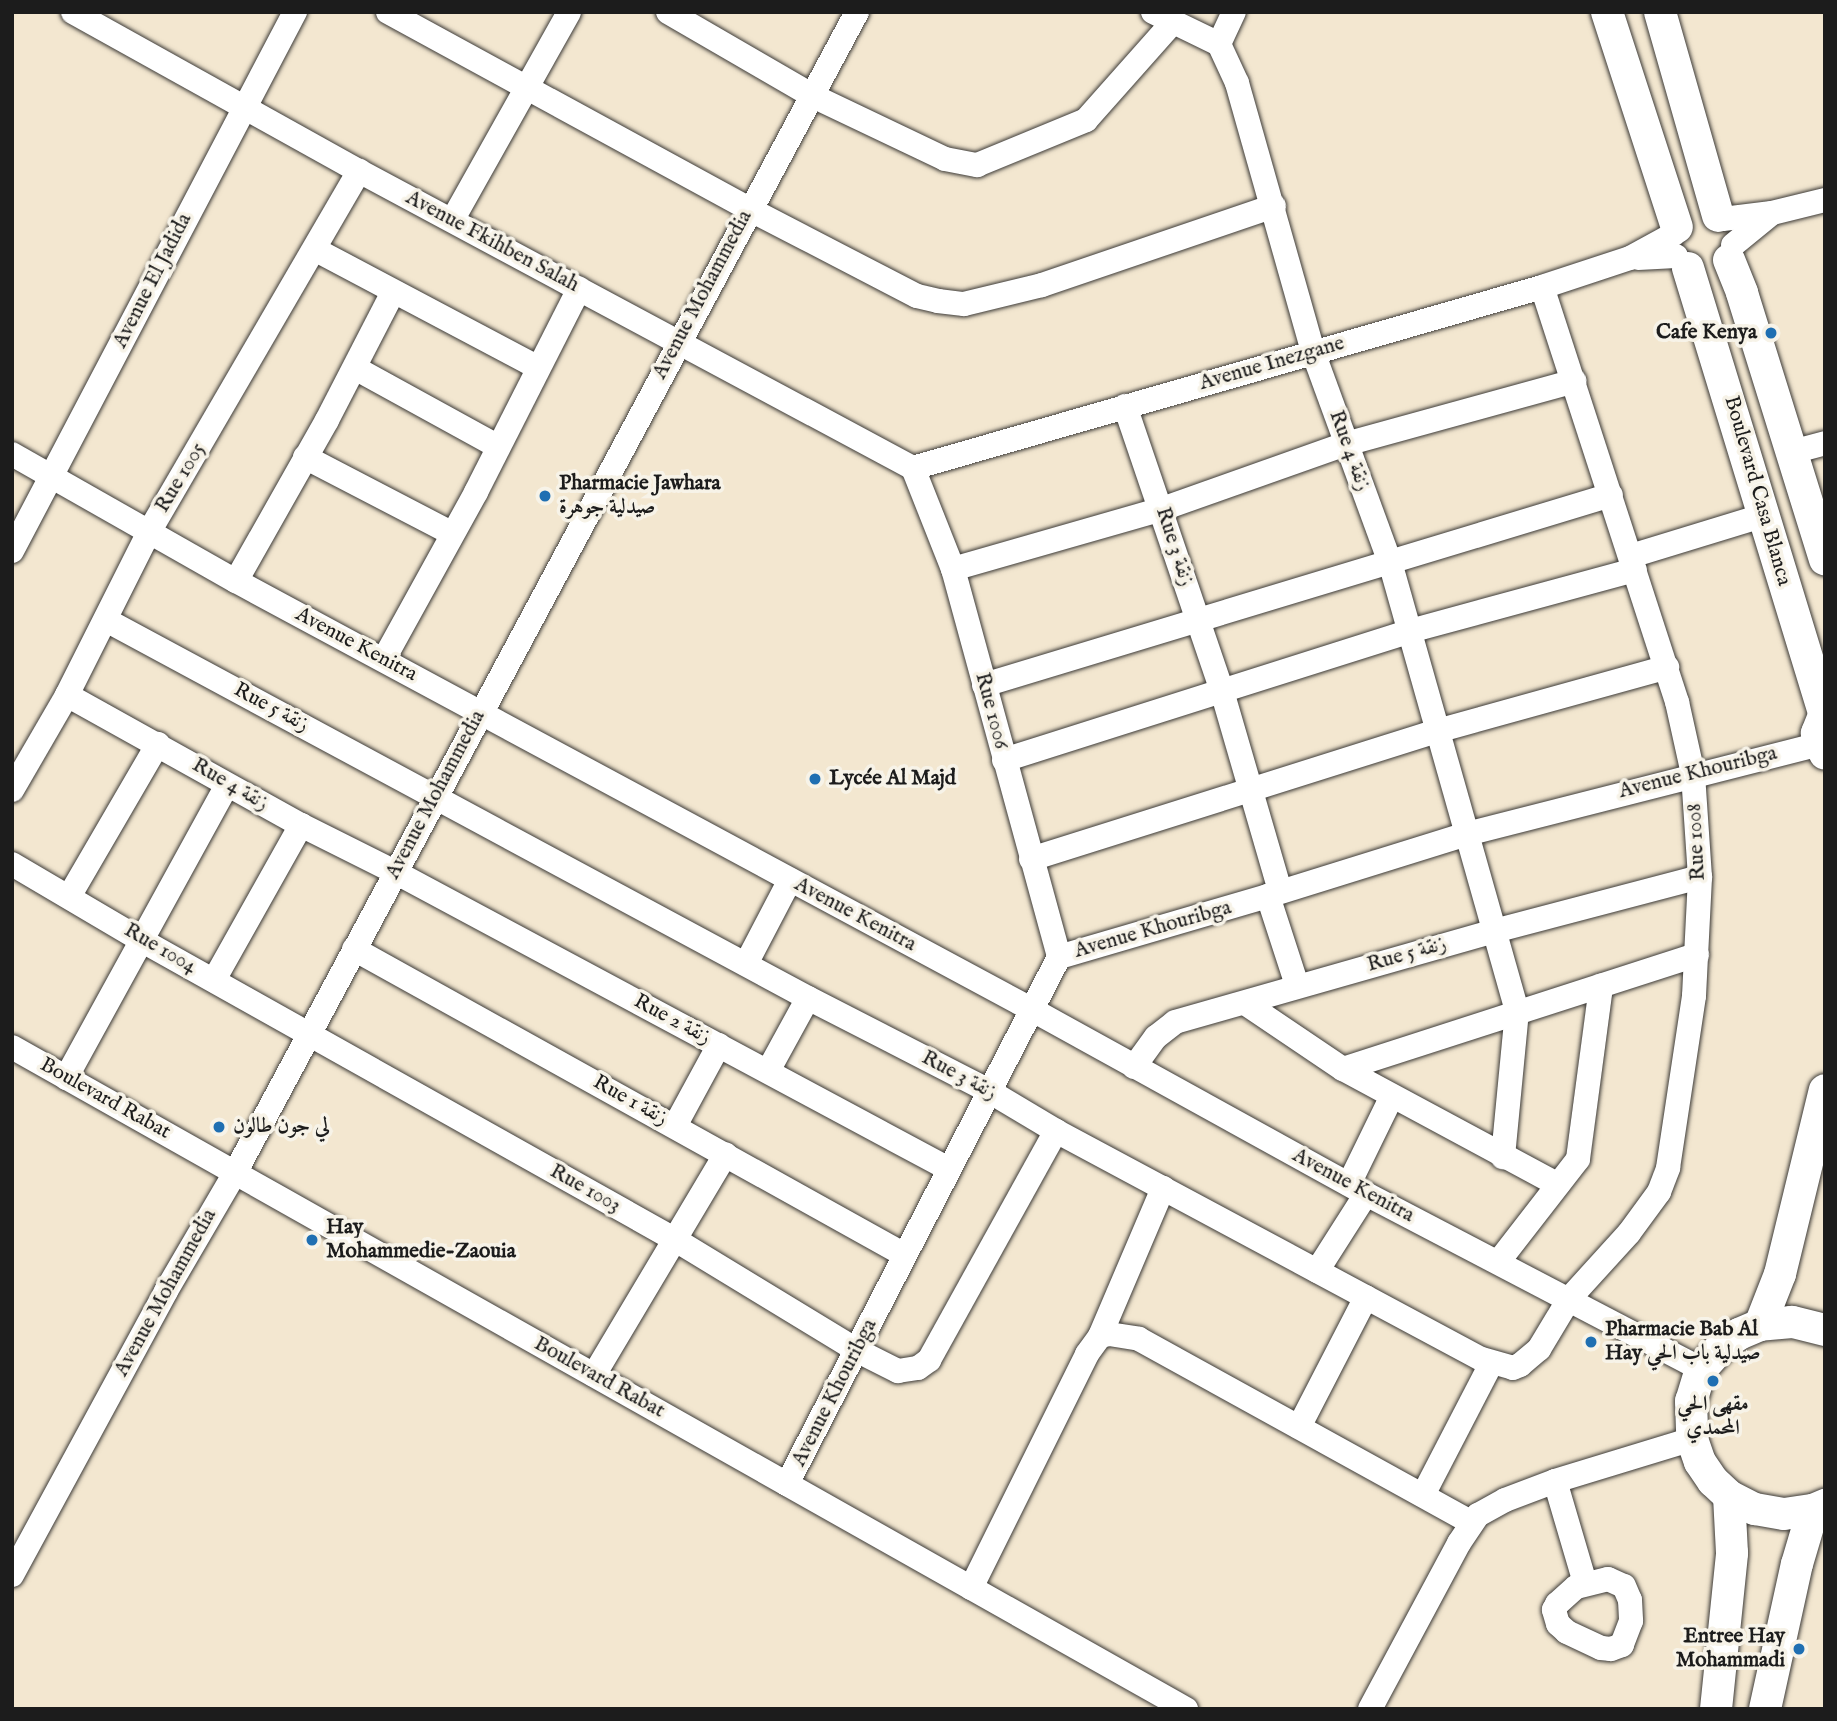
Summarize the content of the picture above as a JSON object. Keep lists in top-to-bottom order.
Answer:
{
  "streets": {
    "main road": ["Boulevard Casa Blanca"],
    "street": [
      "Avenue Fkihben Salah",
      "Avenue El Jadida",
      "Avenue Mohammedia",
      "Avenue Inezgane",
      "Rue 4 زنقة",
      "Rue 1005",
      "Rue 3 زنقة",
      "Avenue Kenitra",
      "Rue 5 زنقة",
      "Rue 1006",
      "Avenue Khouribga",
      "Rue 1008",
      "Rue 1004",
      "Rue 2 زنقة",
      "Boulevard Rabat",
      "Rue 1 زنقة",
      "Rue 1003"
    ]
  },
  "crossings": [
    ["Avenue Fkihben Salah", "Avenue El Jadida"],
    ["Avenue Fkihben Salah", "Avenue Mohammedia"],
    ["Avenue Fkihben Salah", "Avenue Inezgane"],
    ["Avenue Fkihben Salah", "Rue 1005"],
    ["Avenue Fkihben Salah", "Rue 1006"],
    ["Avenue El Jadida", "Avenue Kenitra"],
    ["Avenue Mohammedia", "Rue 4 زنقة"],
    ["Avenue Mohammedia", "Rue 3 زنقة"],
    ["Avenue Mohammedia", "Avenue Kenitra"],
    ["Avenue Mohammedia", "Rue 5 زنقة"],
    ["Avenue Mohammedia", "Rue 1004"],
    ["Avenue Mohammedia", "Rue 2 زنقة"],
    ["Avenue Mohammedia", "Boulevard Rabat"],
    ["Avenue Mohammedia", "Rue 1 زنقة"],
    ["Avenue Mohammedia", "Rue 1003"],
    ["Avenue Inezgane", "Rue 4 زنقة"],
    ["Avenue Inezgane", "Boulevard Casa Blanca"],
    ["Avenue Inezgane", "Rue 3 زنقة"],
    ["Avenue Inezgane", "Rue 1006"],
    ["Avenue Inezgane", "Rue 1008"],
    ["Rue 4 زنقة", "Rue 1005"],
    ["Rue 4 زنقة", "Rue 5 زنقة"],
    ["Rue 4 زنقة", "Avenue Khouribga"],
    ["Rue 4 زنقة", "Rue 2 زنقة"],
    ["Rue 1005", "Avenue Kenitra"],
    ["Rue 1005", "Rue 5 زنقة"],
    ["Boulevard Casa Blanca", "Avenue Khouribga"],
    ["Rue 3 زنقة", "Rue 5 زنقة"],
    ["Rue 3 زنقة", "Avenue Khouribga"],
    ["Rue 3 زنقة", "Rue 1003"],
    ["Avenue Kenitra", "Rue 5 زنقة"],
    ["Avenue Kenitra", "Avenue Khouribga"],
    ["Avenue Kenitra", "Rue 1008"],
    ["Rue 5 زنقة", "Rue 1008"],
    ["Rue 1006", "Avenue Khouribga"],
    ["Avenue Khouribga", "Rue 1008"],
    ["Avenue Khouribga", "Rue 2 زنقة"],
    ["Avenue Khouribga", "Boulevard Rabat"],
    ["Avenue Khouribga", "Rue 1 زنقة"],
    ["Avenue Khouribga", "Rue 1003"],
    ["Rue 1004", "Rue 1003"]
  ],
  "places": [
    "Cafe Kenya",
    "Pharmacie Jawhara صيدلية جوهرة",
    "Lycée Al Majd",
    "لي جون طالون",
    "Hay Mohammedie-Zaouia",
    "Pharmacie Bab Al Hay صيدلية باب الحي",
    "مقهى الحي المحمدي",
    "Entree Hay Mohammadi"
  ]
}
